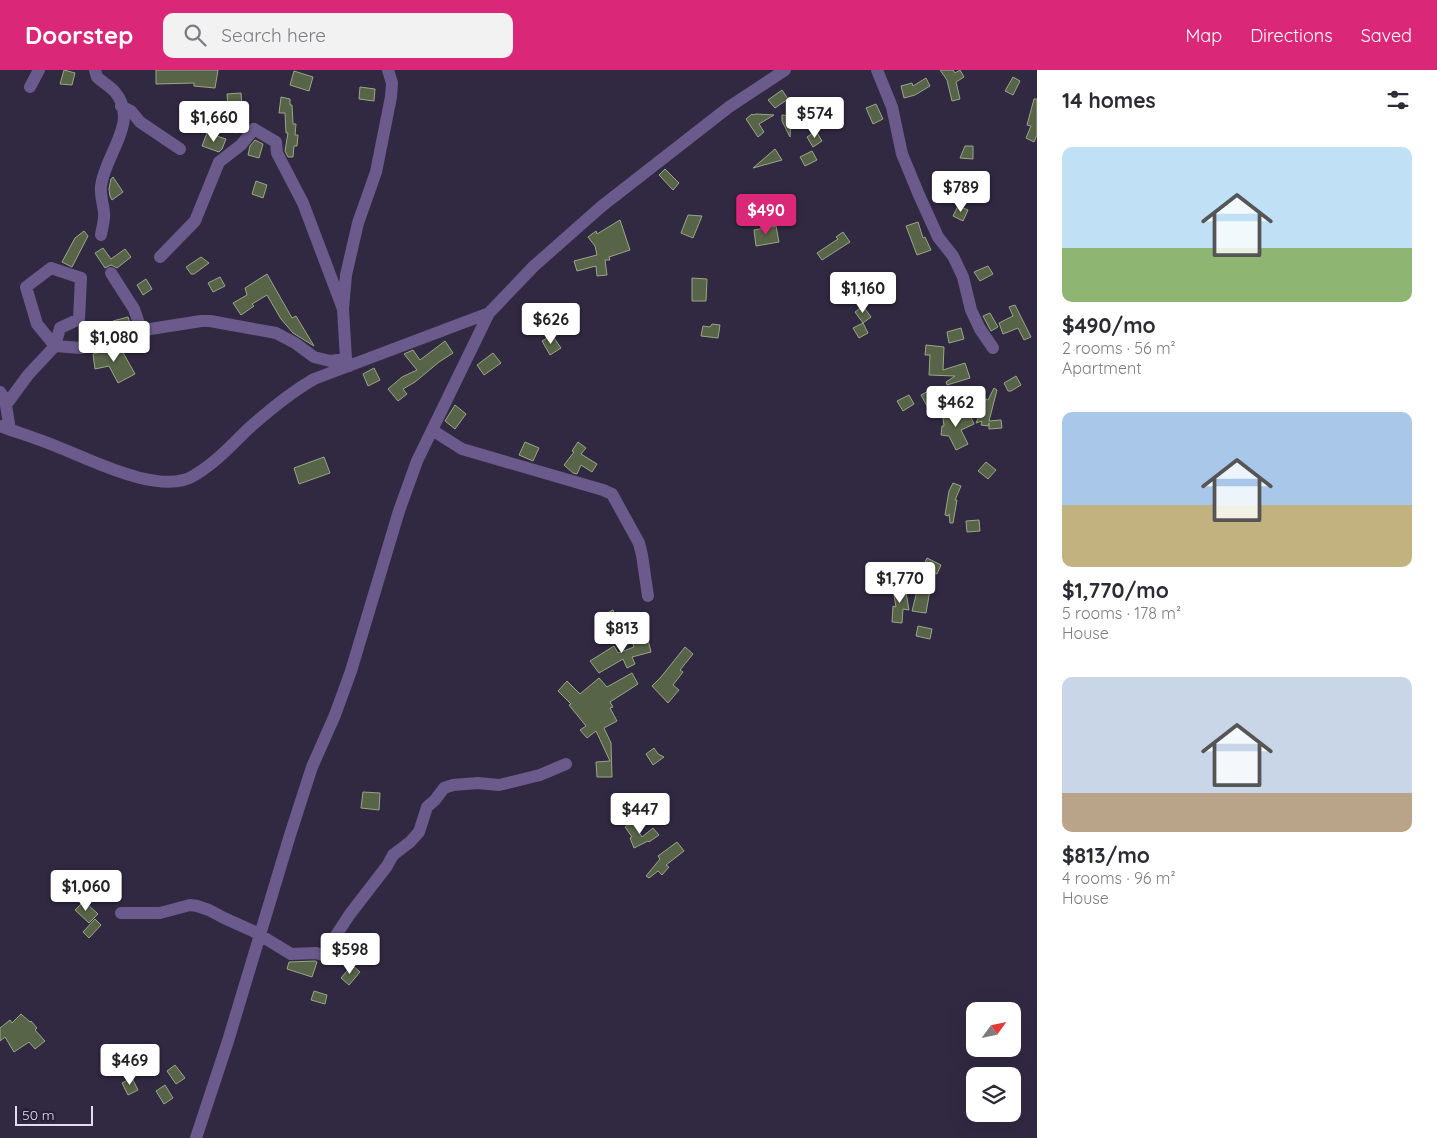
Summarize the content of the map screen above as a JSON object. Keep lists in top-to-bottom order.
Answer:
{
  "scale_bar": "50 m",
  "north": "top right",
  "page": {
    "header": "Doorstep",
    "search": "Search here",
    "nav": ["Map", "Directions", "Saved"],
    "heading": "14 homes",
    "price": [
      "$574",
      "$1,660",
      "$789",
      "$490",
      "$1,160",
      "$626",
      "$1,080",
      "$462",
      "$1,770",
      "$813",
      "$447",
      "$1,060",
      "$598",
      "$469"
    ],
    "list": [
      {
        "name": "$490/mo",
        "note": "2 rooms · 56 m² · Apartment"
      },
      {
        "name": "$1,770/mo",
        "note": "5 rooms · 178 m² · House"
      },
      {
        "name": "$813/mo",
        "note": "4 rooms · 96 m² · House"
      }
    ],
    "scale": "50 m"
  }
}
